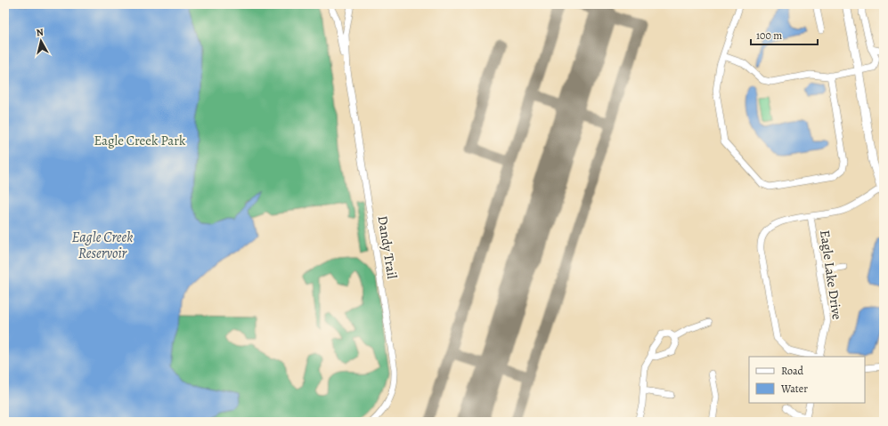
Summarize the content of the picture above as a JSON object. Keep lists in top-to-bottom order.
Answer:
{
  "streets": {
    "street": ["Dandy Trail", "Eagle Lake Drive"]
  },
  "water": ["Eagle Creek Reservoir"],
  "parks": ["Eagle Creek Park"],
  "legend": ["Road", "Water"],
  "scale_bar": "100 m",
  "north": "top"
}
